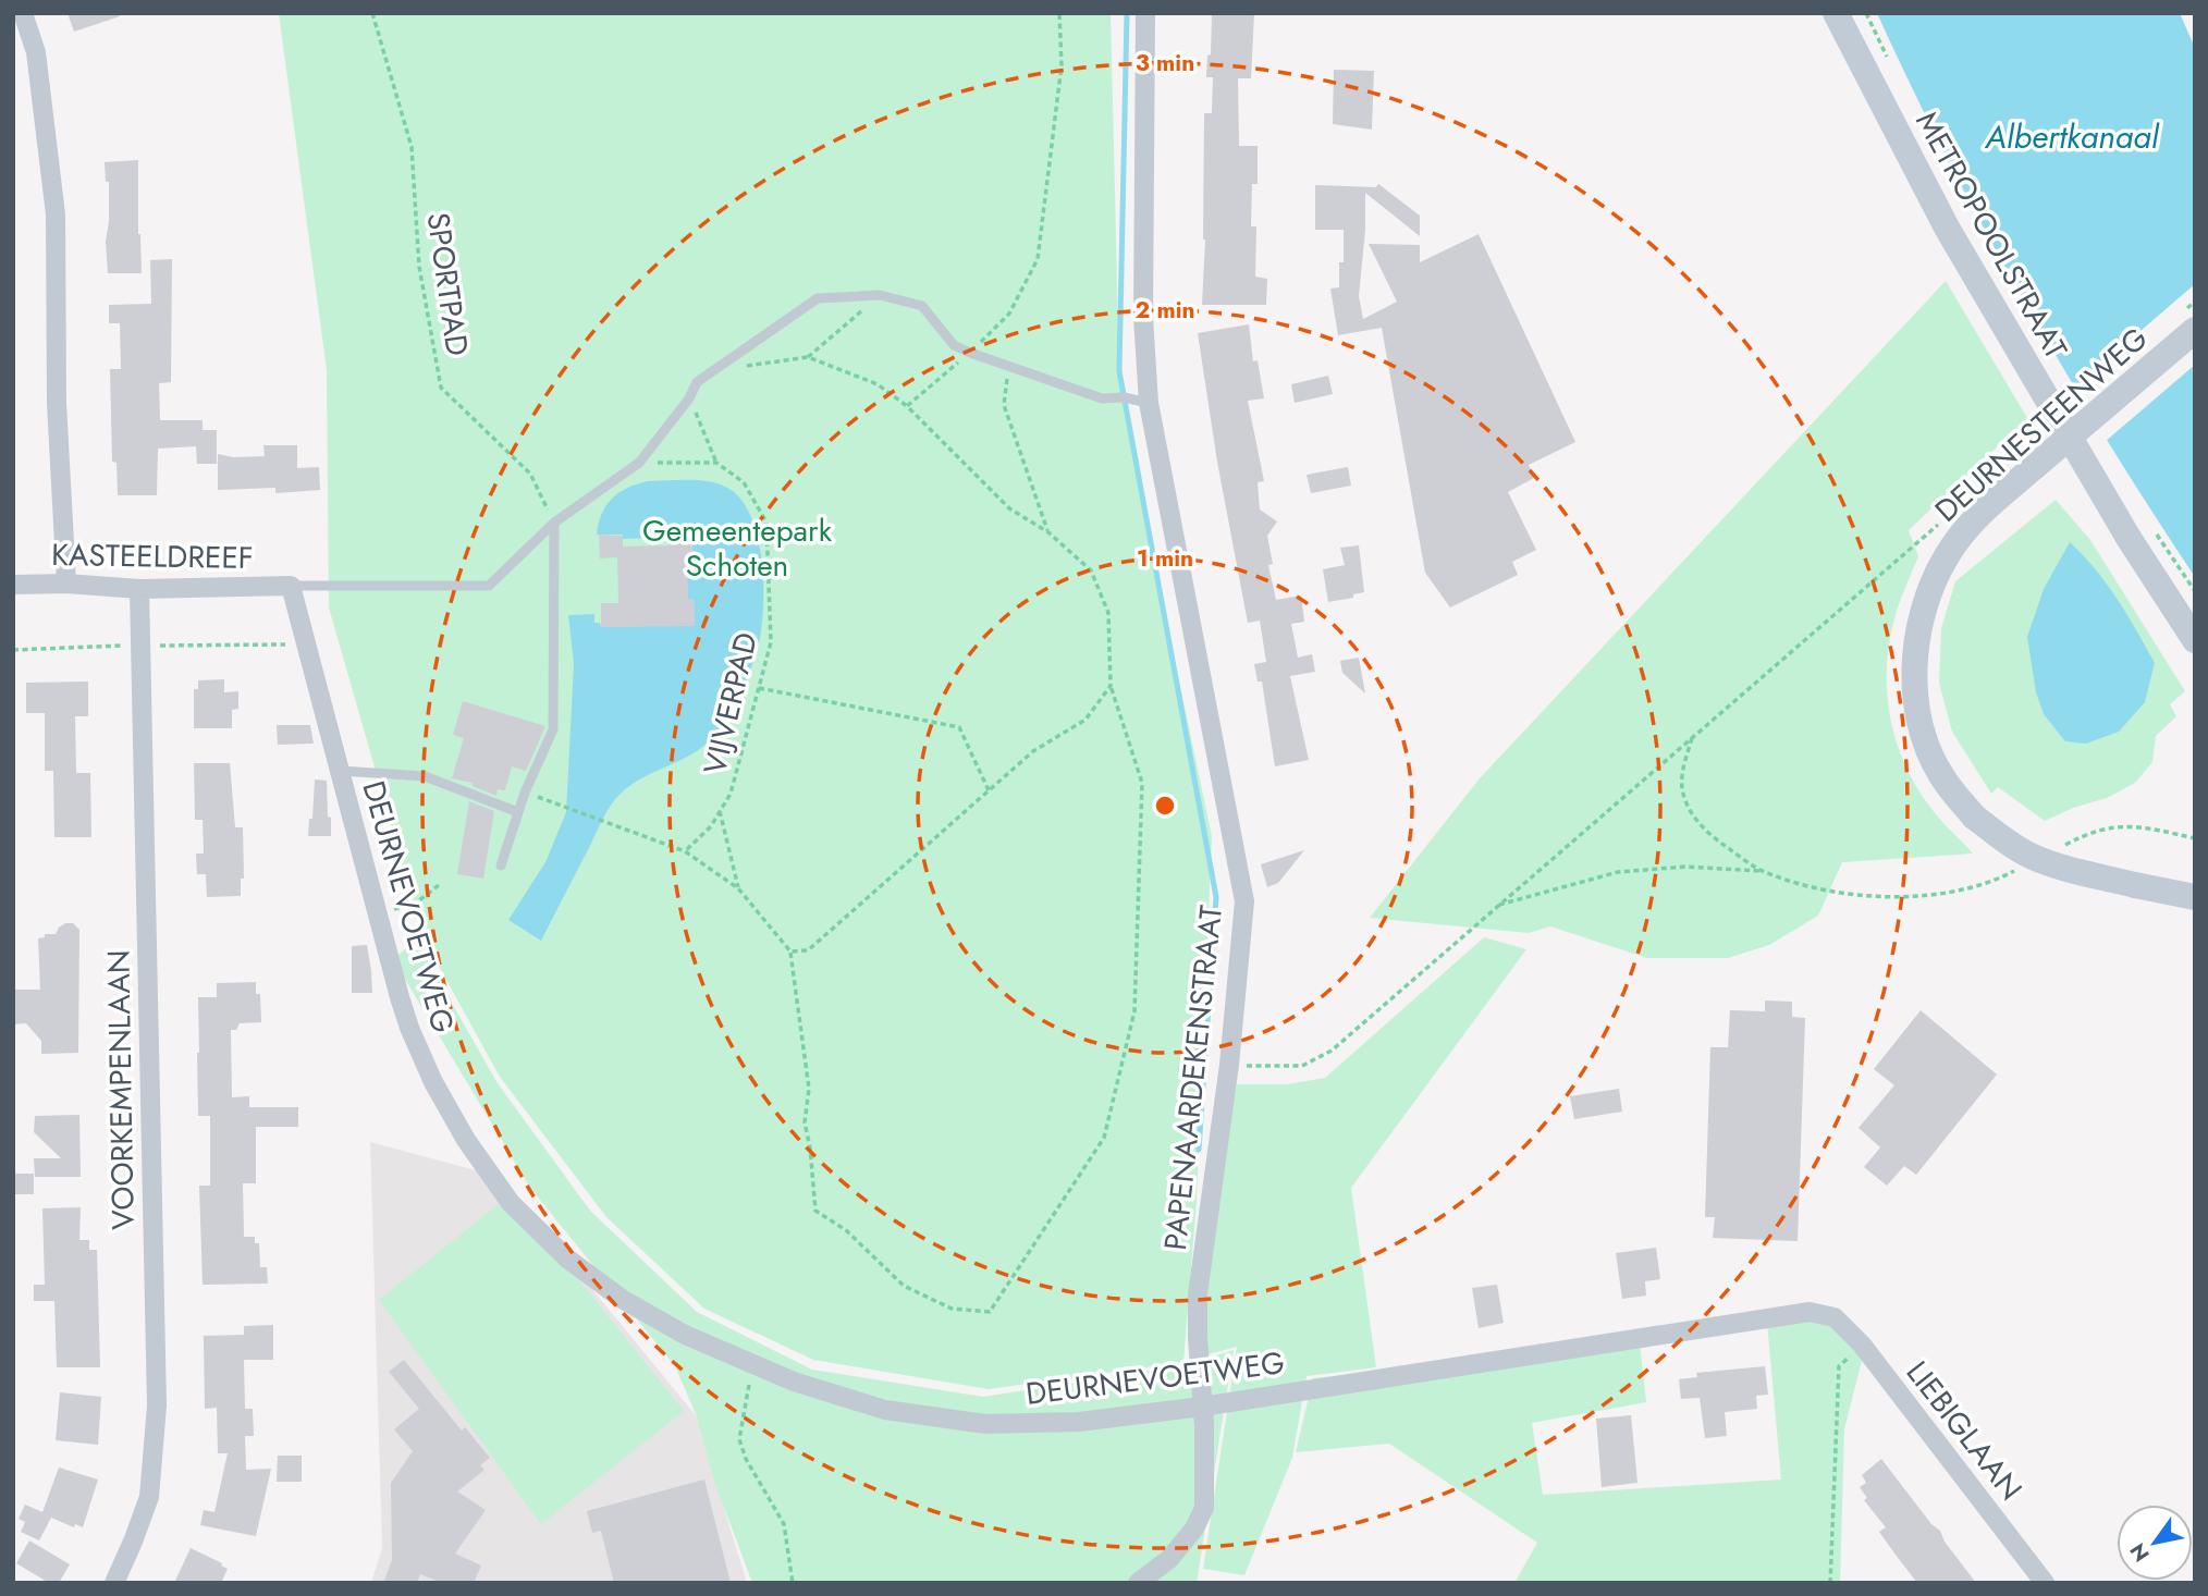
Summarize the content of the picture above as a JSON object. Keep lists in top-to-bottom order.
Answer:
{
  "streets": {
    "street": [
      "METROPOOLSTRAAT",
      "DEURNESTEENWEG",
      "KASTEELDREEF",
      "DEURNEVOETWEG",
      "PAPENAARDEKENSTRAAT",
      "VOORKEMPENLAAN",
      "LIEBIGLAAN"
    ],
    "path": ["SPORTPAD", "VIJVERPAD"]
  },
  "crossings": [
    ["KASTEELDREEF", "DEURNEVOETWEG"],
    ["KASTEELDREEF", "VOORKEMPENLAAN"],
    ["DEURNEVOETWEG", "PAPENAARDEKENSTRAAT"],
    ["DEURNEVOETWEG", "LIEBIGLAAN"]
  ],
  "water": ["Albertkanaal"],
  "parks": ["Gemeentepark Schoten"],
  "north": "bottom left",
  "rings": ["3 min", "2 min", "1 min"]
}
